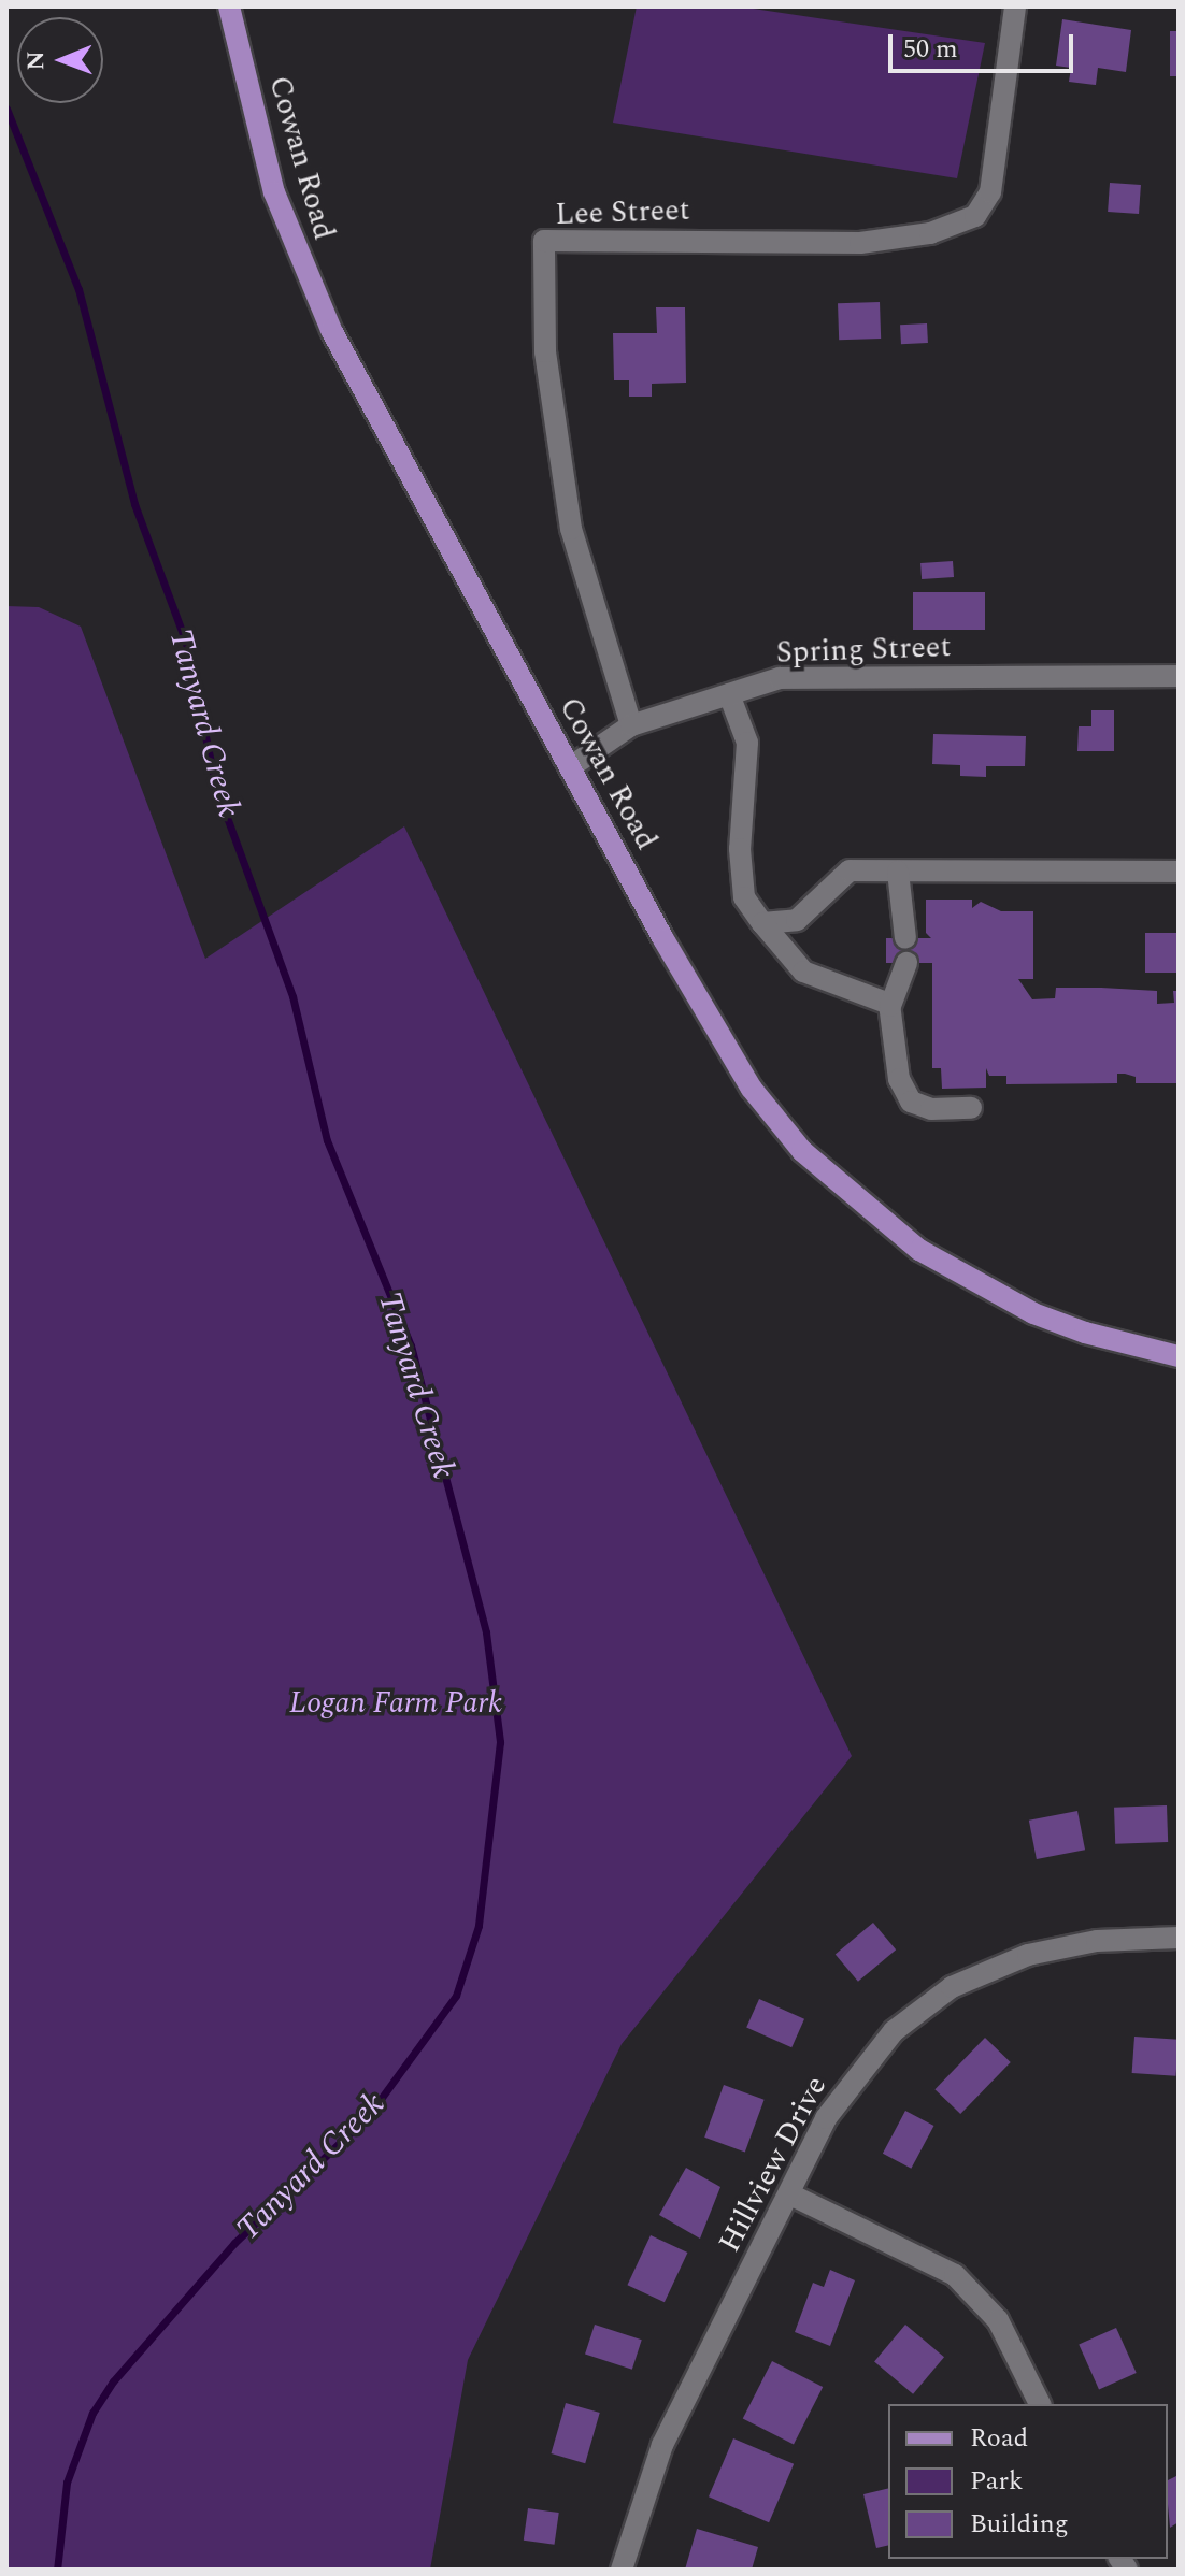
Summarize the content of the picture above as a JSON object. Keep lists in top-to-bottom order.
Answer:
{
  "streets": {
    "main road": ["Cowan Road"],
    "street": ["Lee Street", "Spring Street", "Hillview Drive"]
  },
  "crossings": [
    ["Cowan Road", "Spring Street"],
    ["Lee Street", "Spring Street"]
  ],
  "water": ["Tanyard Creek"],
  "parks": ["Logan Farm Park"],
  "legend": ["Road", "Park", "Building"],
  "scale_bar": "50 m",
  "north": "left"
}
